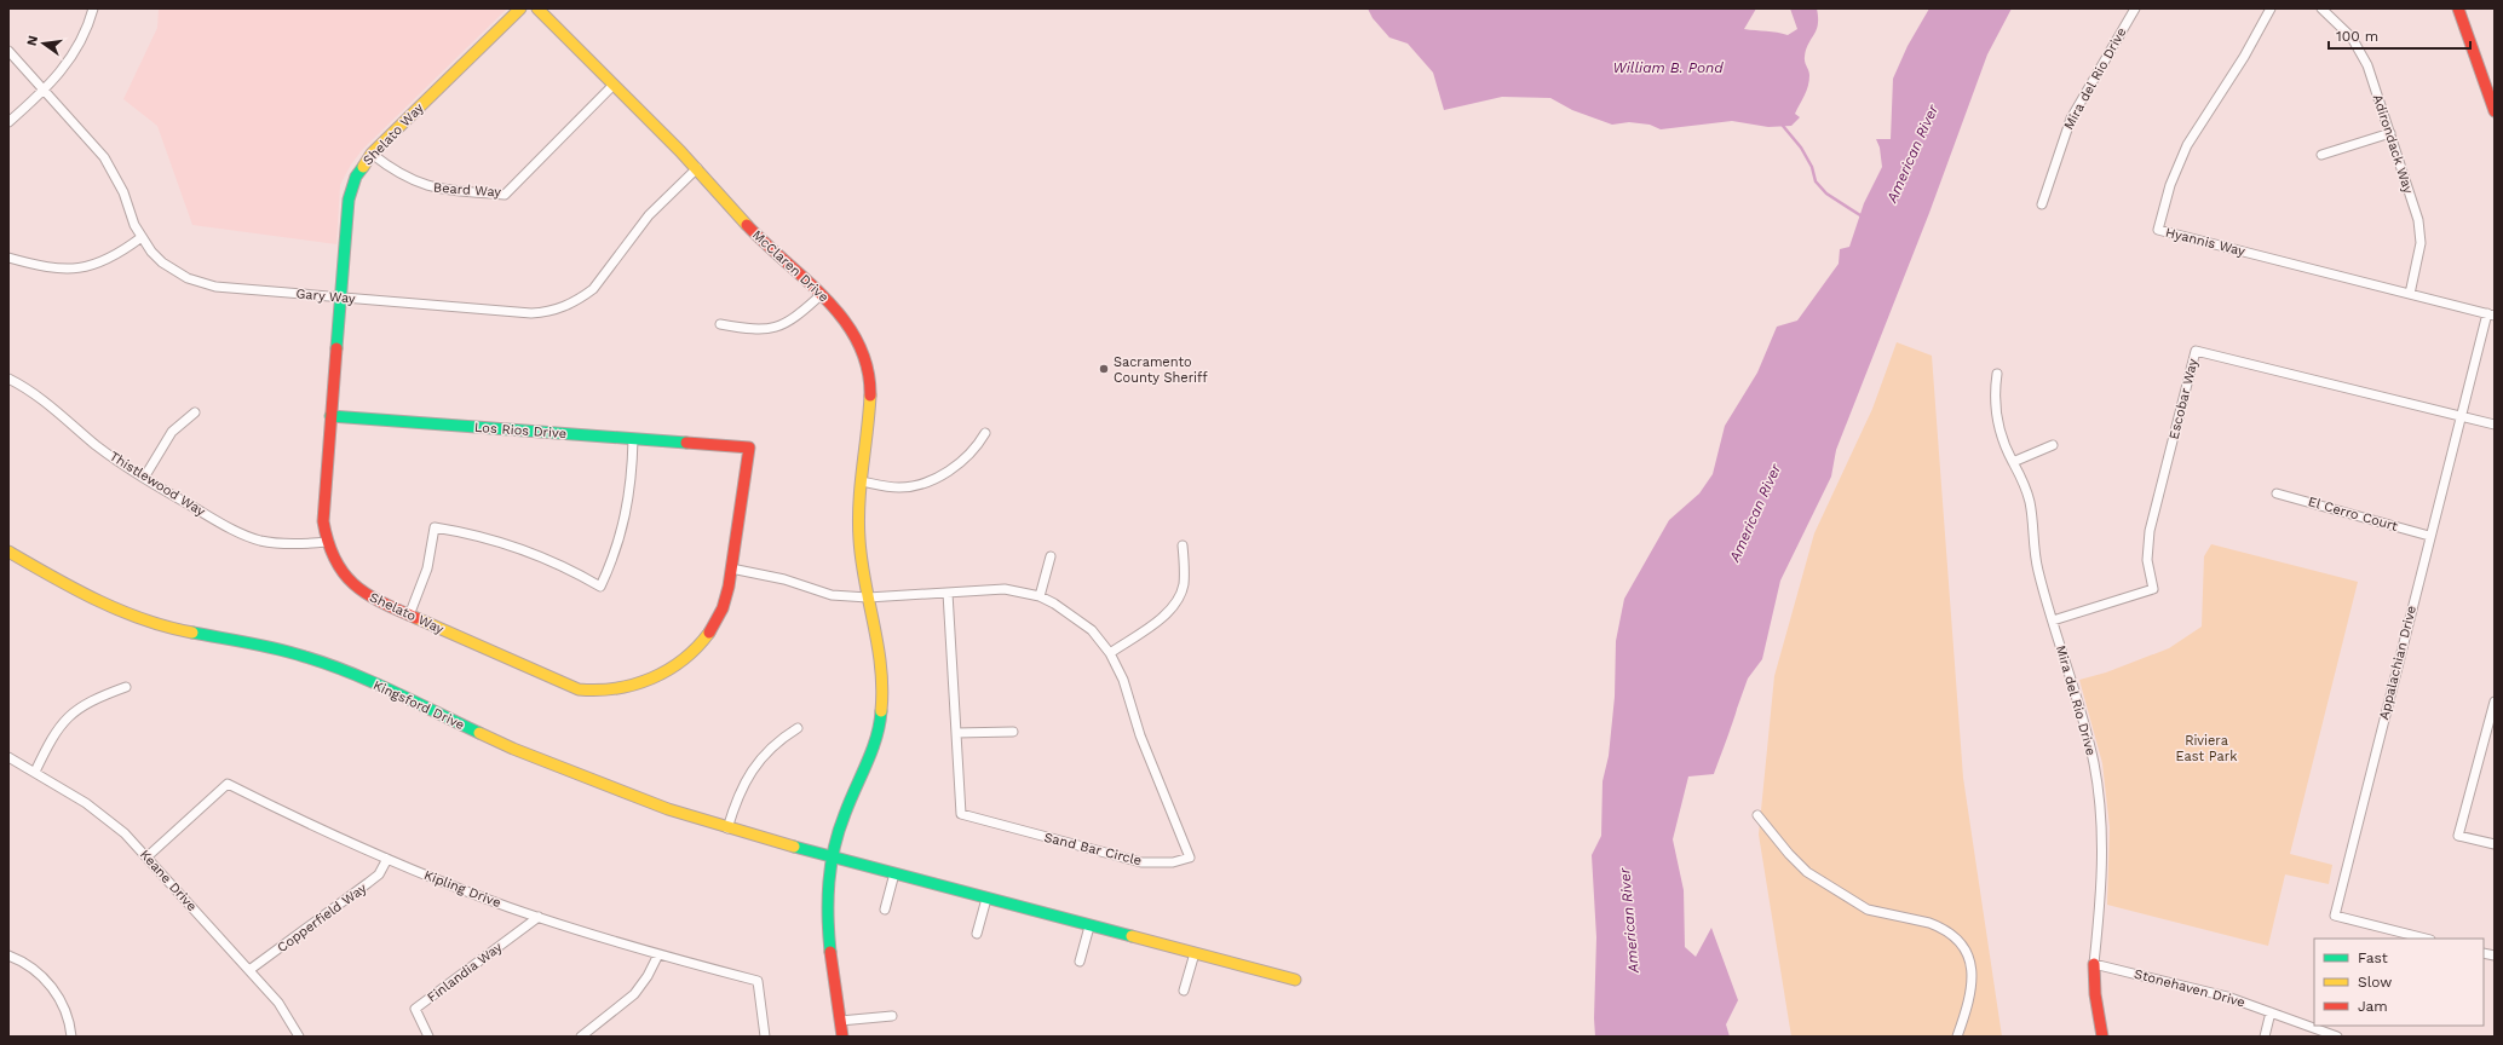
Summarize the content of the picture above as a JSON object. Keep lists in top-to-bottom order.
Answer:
{
  "streets": {
    "street": [
      "Mira del Rio Drive",
      "Shelato Way",
      "Adirondack Way",
      "Beard Way",
      "Hyannis Way",
      "McClaren Drive",
      "Gary Way",
      "Escobar Way",
      "Los Rios Drive",
      "Thistlewood Way",
      "El Cerro Court",
      "Appalachian Drive",
      "Kingsford Drive",
      "Sand Bar Circle",
      "Keane Drive",
      "Kipling Drive",
      "Copperfield Way",
      "Finlandia Way",
      "Stonehaven Drive"
    ]
  },
  "crossings": [
    ["Mira del Rio Drive", "Escobar Way"],
    ["Mira del Rio Drive", "Stonehaven Drive"],
    ["Shelato Way", "Beard Way"],
    ["Shelato Way", "Gary Way"],
    ["Shelato Way", "Los Rios Drive"],
    ["Shelato Way", "Thistlewood Way"],
    ["Adirondack Way", "Hyannis Way"],
    ["Beard Way", "McClaren Drive"],
    ["Hyannis Way", "Appalachian Drive"],
    ["McClaren Drive", "Gary Way"],
    ["McClaren Drive", "Kingsford Drive"],
    ["Escobar Way", "Appalachian Drive"],
    ["El Cerro Court", "Appalachian Drive"],
    ["Keane Drive", "Kipling Drive"],
    ["Keane Drive", "Copperfield Way"],
    ["Kipling Drive", "Copperfield Way"],
    ["Kipling Drive", "Finlandia Way"]
  ],
  "water": ["William B. Pond", "American River"],
  "parks": ["Riviera East Park"],
  "places": ["Sacramento County Sheriff"],
  "legend": ["Fast", "Slow", "Jam"],
  "scale_bar": "100 m",
  "north": "left"
}
